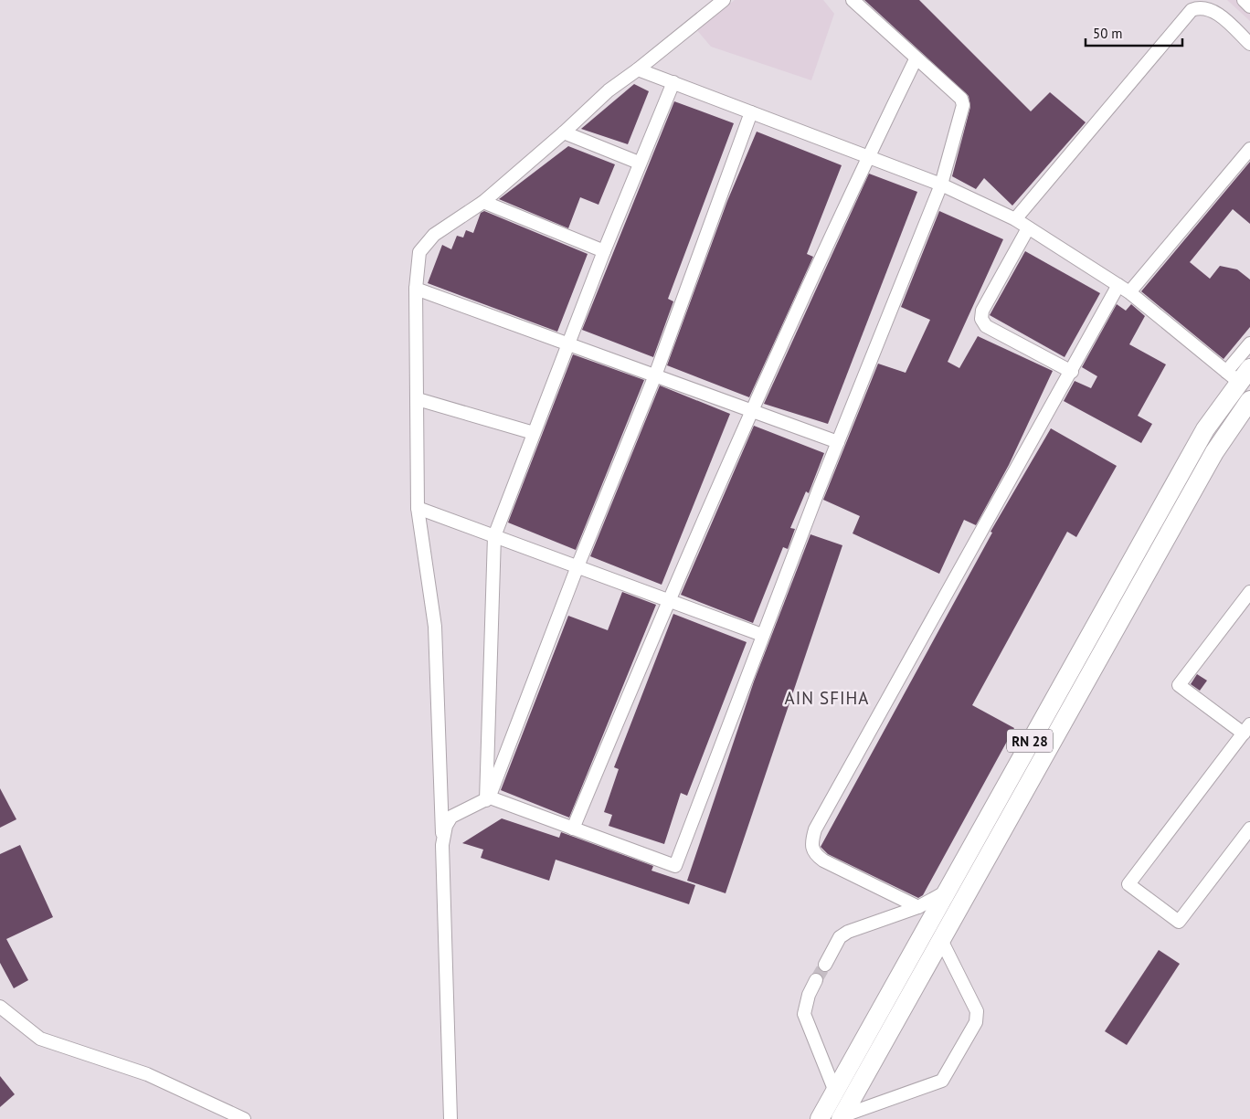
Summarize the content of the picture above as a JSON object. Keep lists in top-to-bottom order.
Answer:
{
  "streets": {
    "highway": ["RN 28"]
  },
  "districts": ["AIN SFIHA"],
  "scale_bar": "50 m"
}
